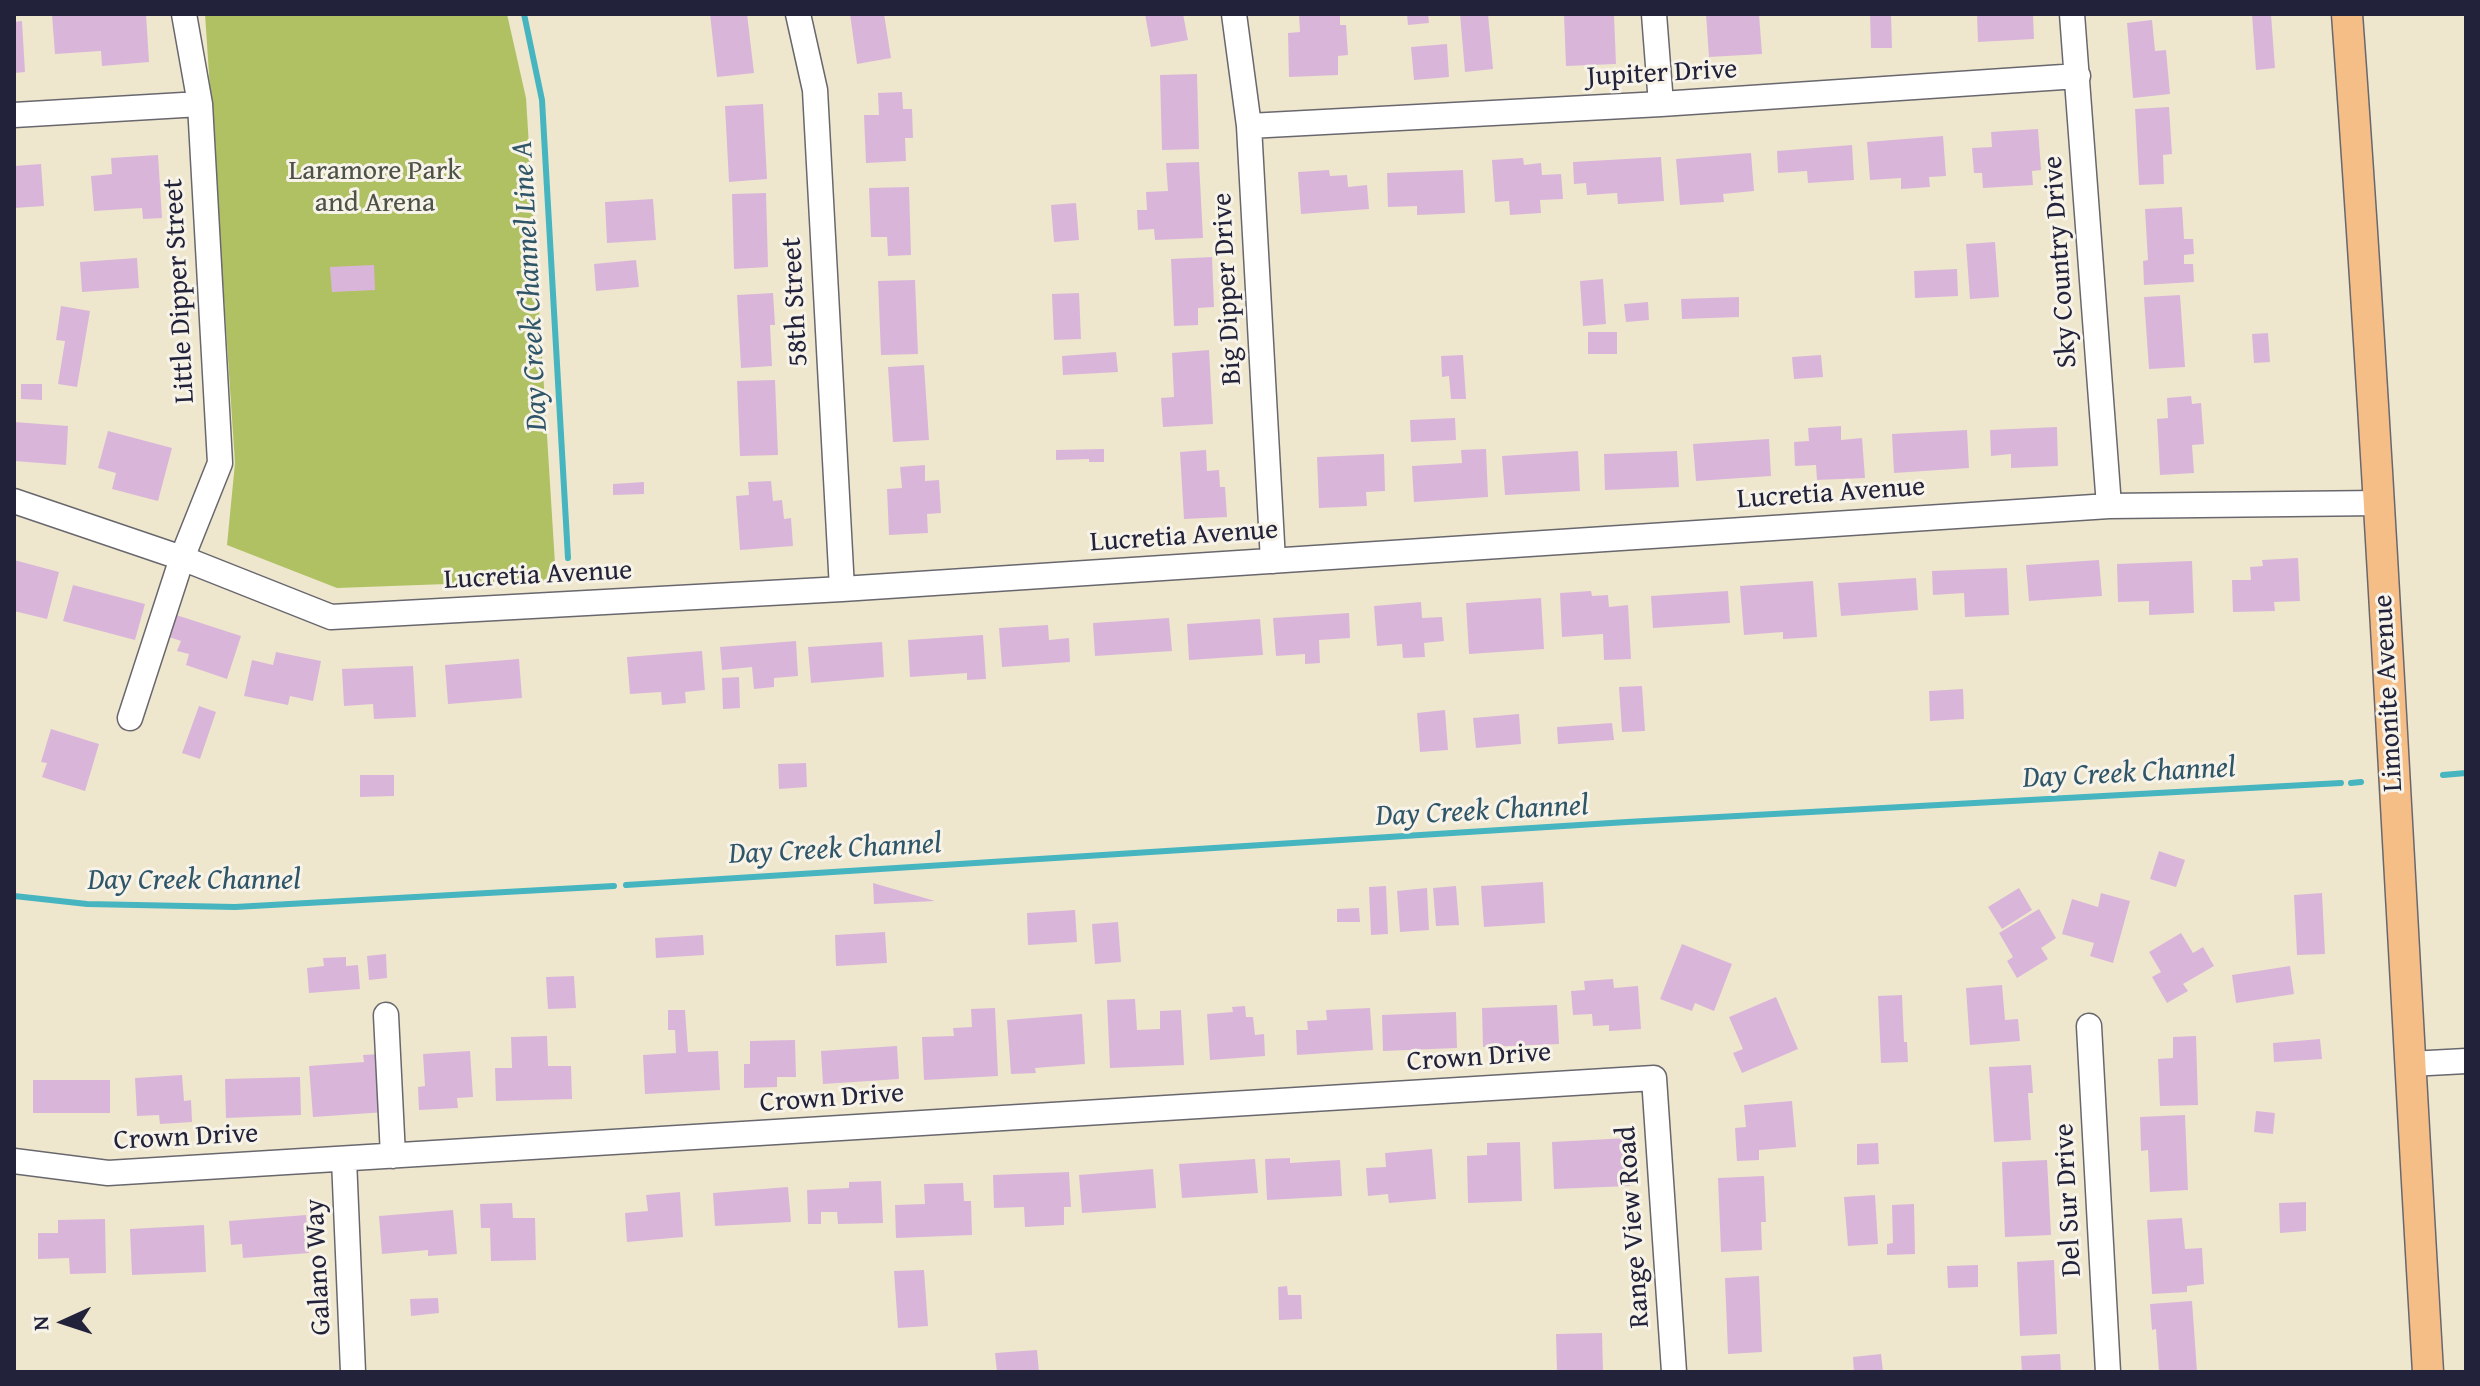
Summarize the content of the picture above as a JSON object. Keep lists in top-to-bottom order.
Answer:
{
  "streets": {
    "main road": ["Limonite Avenue"],
    "street": [
      "Jupiter Drive",
      "Sky Country Drive",
      "Big Dipper Drive",
      "Little Dipper Street",
      "58th Street",
      "Lucretia Avenue",
      "Crown Drive",
      "Del Sur Drive",
      "Range View Road",
      "Galano Way"
    ]
  },
  "crossings": [
    ["Jupiter Drive", "Sky Country Drive"],
    ["Jupiter Drive", "Big Dipper Drive"],
    ["Sky Country Drive", "Lucretia Avenue"],
    ["Big Dipper Drive", "Lucretia Avenue"],
    ["Little Dipper Street", "Lucretia Avenue"],
    ["58th Street", "Lucretia Avenue"],
    ["Lucretia Avenue", "Limonite Avenue"],
    ["Crown Drive", "Range View Road"],
    ["Crown Drive", "Galano Way"]
  ],
  "water": ["Day Creek Channel Line A", "Day Creek Channel"],
  "parks": ["Laramore Park and Arena"],
  "north": "left"
}
